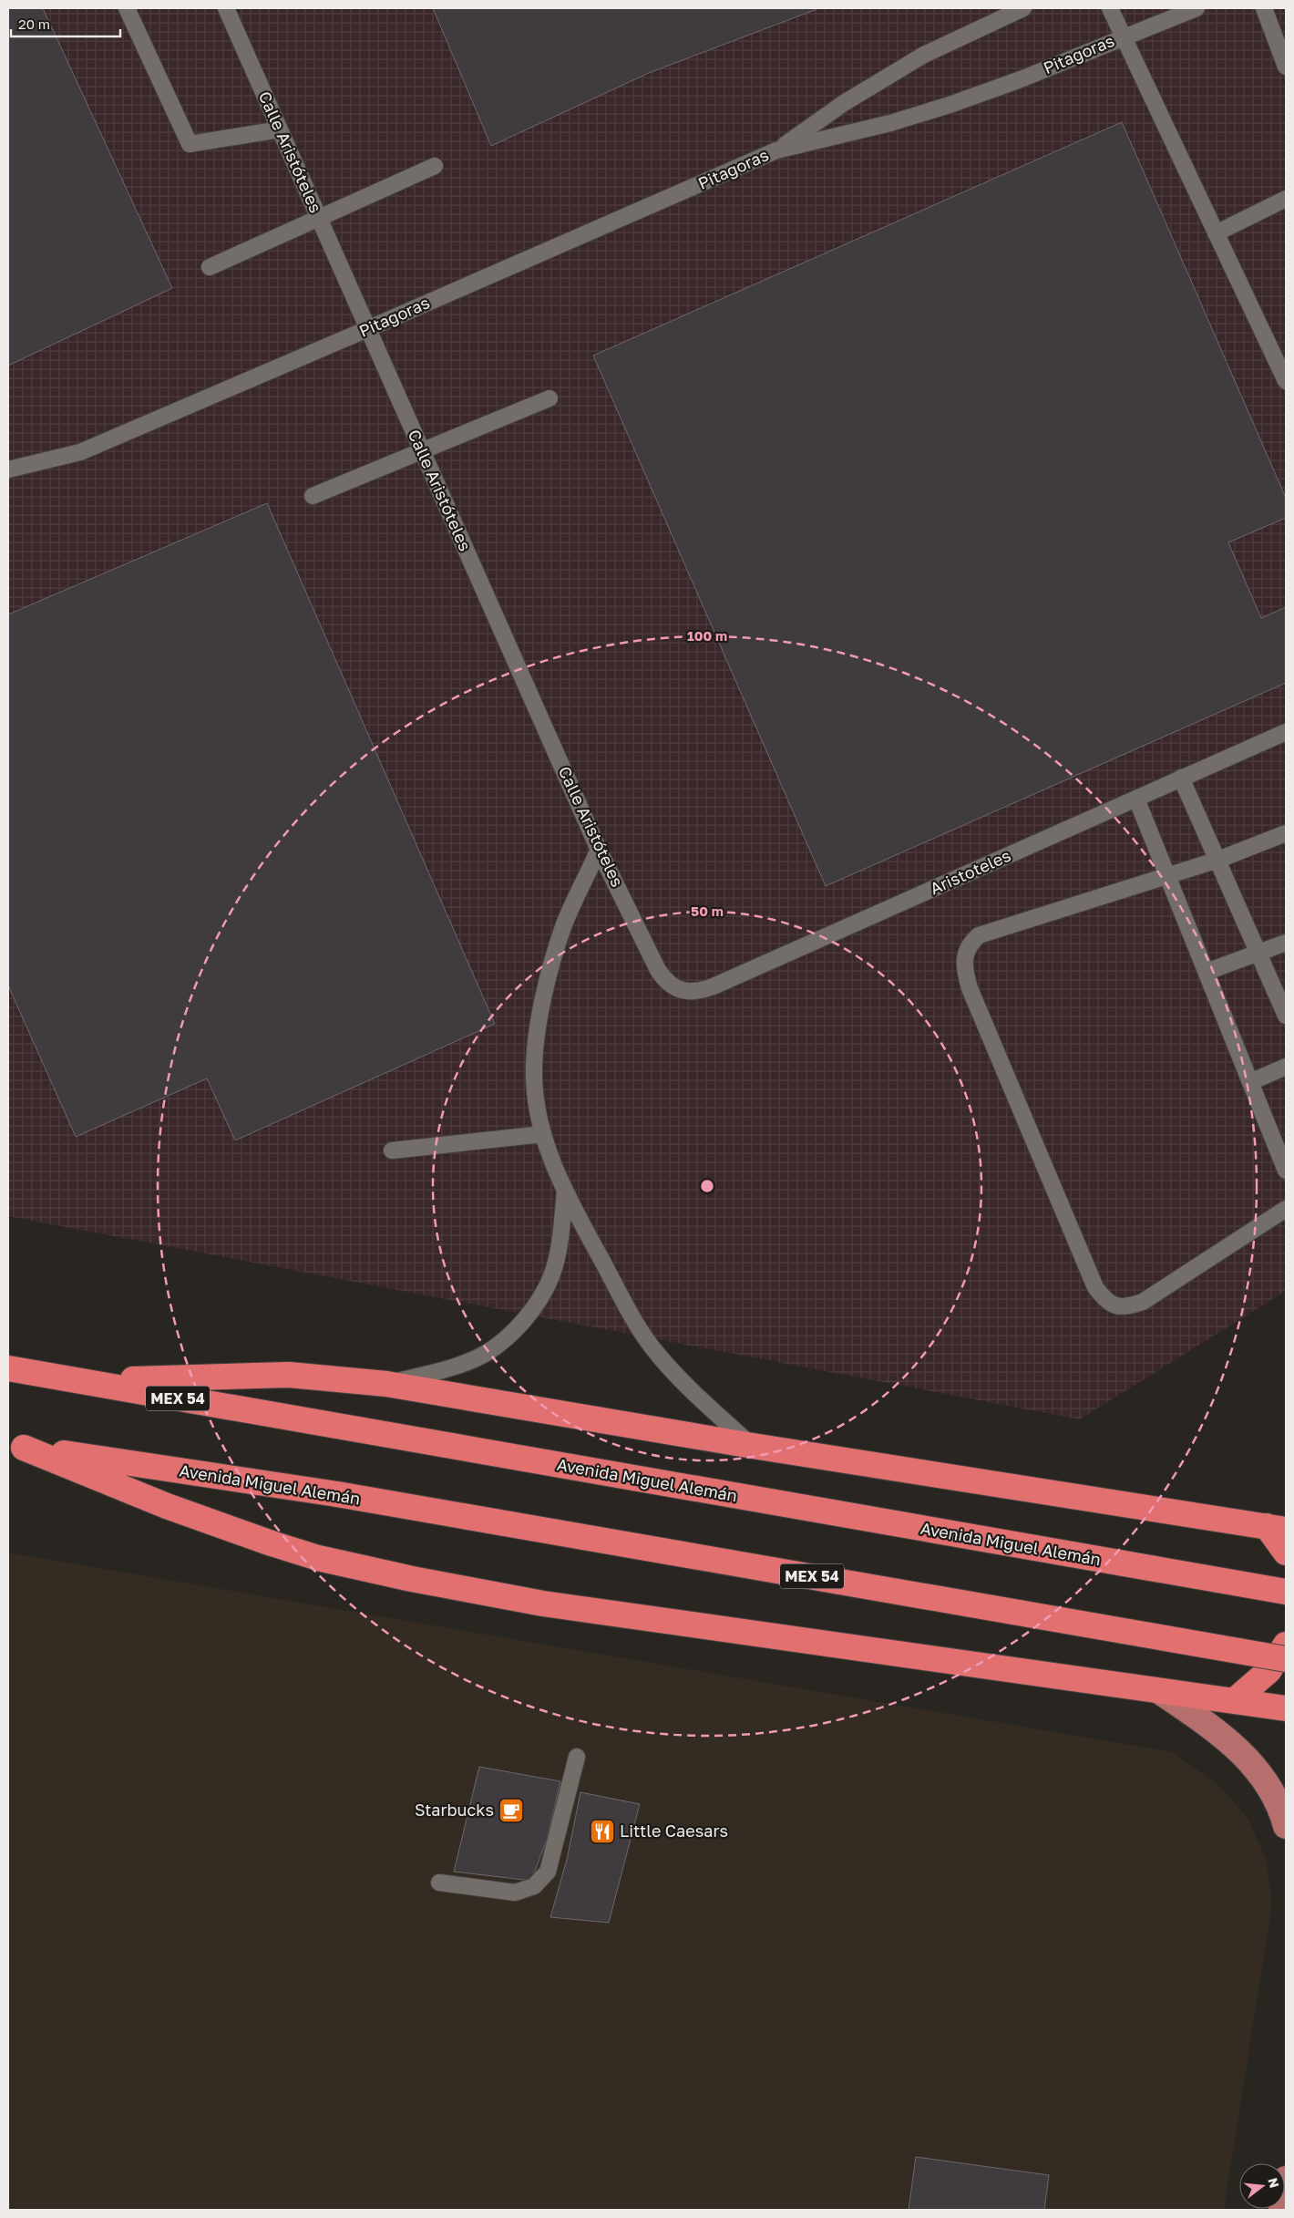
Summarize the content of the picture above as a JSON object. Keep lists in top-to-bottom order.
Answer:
{
  "streets": {
    "highway": ["MEX 54", "Avenida Miguel Alemán"],
    "lane": ["Pitagoras", "Calle Aristóteles", "Aristoteles"]
  },
  "crossings": [
    ["Pitagoras", "Calle Aristóteles"],
    ["Calle Aristóteles", "Aristoteles"]
  ],
  "places": {
    "cafe": ["Starbucks"],
    "restaurant": ["Little Caesars"]
  },
  "scale_bar": "20 m",
  "north": "right",
  "rings": ["100 m", "50 m"]
}
